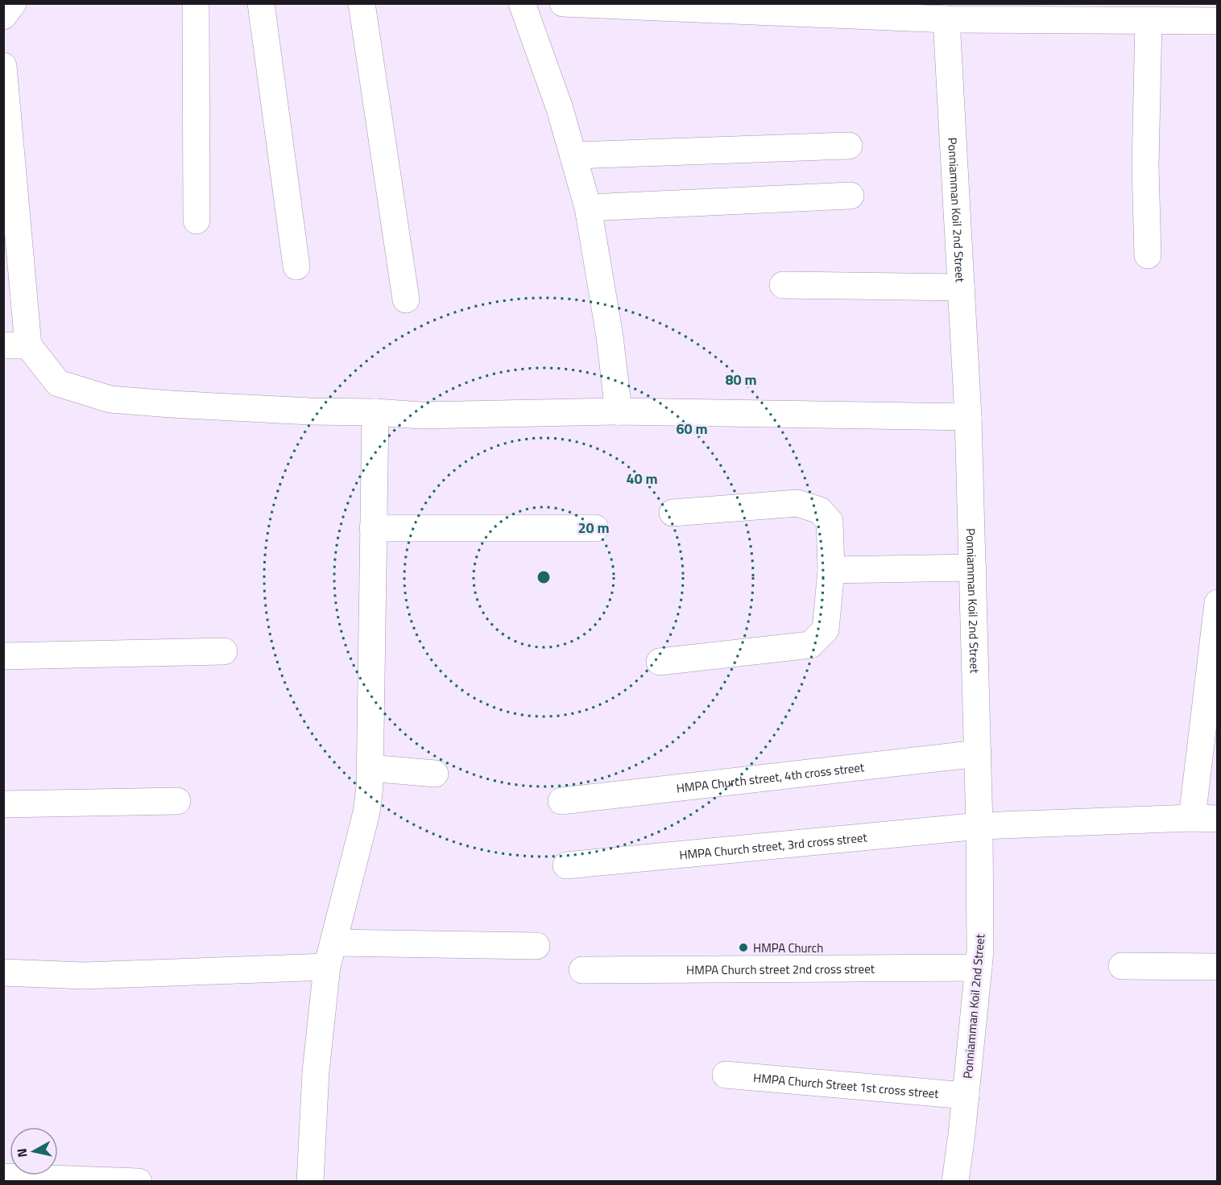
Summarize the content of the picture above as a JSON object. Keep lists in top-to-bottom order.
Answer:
{
  "streets": {
    "street": [
      "Ponniamman Koil 2nd Street",
      "HMPA Church street, 4th cross street",
      "HMPA Church street, 3rd cross street",
      "HMPA Church street 2nd cross street",
      "HMPA Church Street 1st cross street"
    ]
  },
  "crossings": [
    ["Ponniamman Koil 2nd Street", "HMPA Church street, 4th cross street"],
    ["Ponniamman Koil 2nd Street", "HMPA Church street, 3rd cross street"],
    ["Ponniamman Koil 2nd Street", "HMPA Church street 2nd cross street"],
    ["Ponniamman Koil 2nd Street", "HMPA Church Street 1st cross street"]
  ],
  "places": ["HMPA Church"],
  "north": "left",
  "rings": [
    "80 m",
    "60 m",
    "40 m",
    "20 m"
  ]
}
